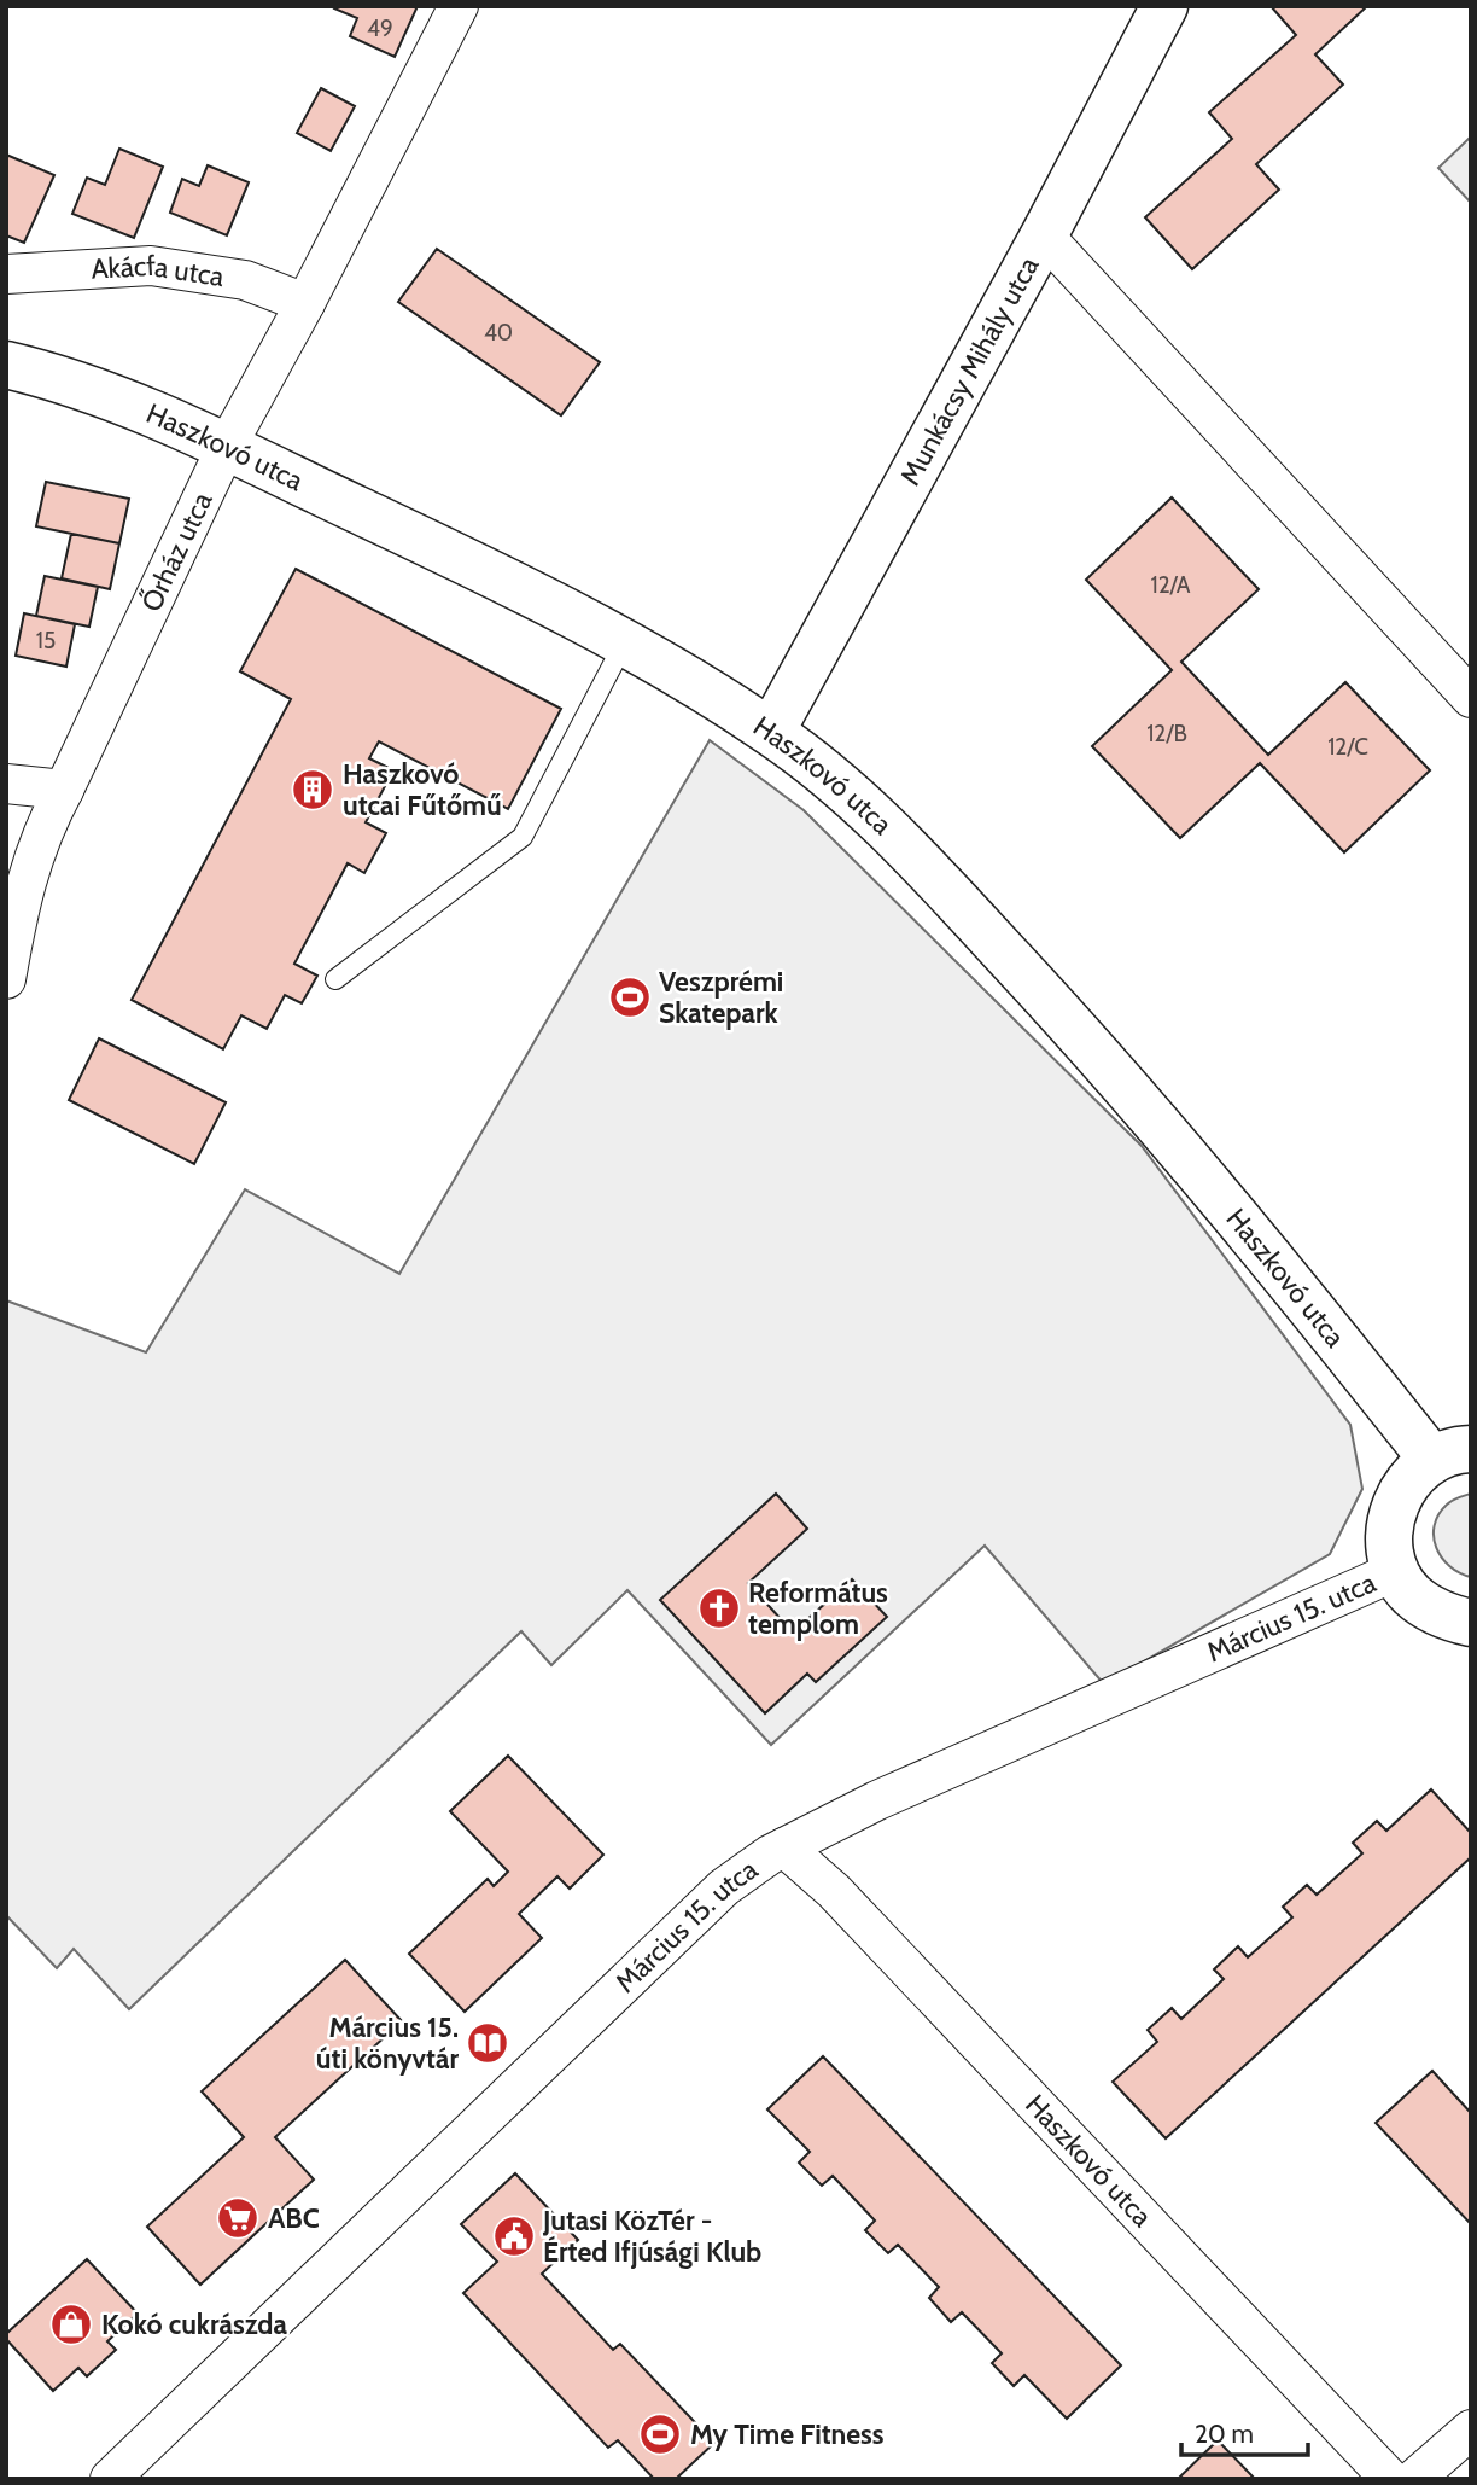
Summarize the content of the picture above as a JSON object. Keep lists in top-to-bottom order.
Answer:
{
  "streets": {
    "street": [
      "Akácfa utca",
      "Munkácsy Mihály utca",
      "Haszkovó utca",
      "Őrház utca",
      "Március 15. utca"
    ]
  },
  "crossings": [
    ["Akácfa utca", "Őrház utca"],
    ["Munkácsy Mihály utca", "Haszkovó utca"],
    ["Haszkovó utca", "Őrház utca"],
    ["Haszkovó utca", "Március 15. utca"]
  ],
  "places": {
    "building": ["Haszkovó utcai Fűtőmű"],
    "sports": ["Veszprémi Skatepark", "My Time Fitness"],
    "church": ["Református templom"],
    "library": ["Március 15. úti könyvtár"],
    "supermarket": ["ABC"],
    "public building": ["Jutasi KözTér - Érted Ifjúsági Klub"],
    "shop": ["Kokó cukrászda"]
  },
  "house_numbers": [
    "49",
    "40",
    "12/A",
    "15",
    "12/B",
    "12/C"
  ],
  "scale_bar": "20 m"
}
